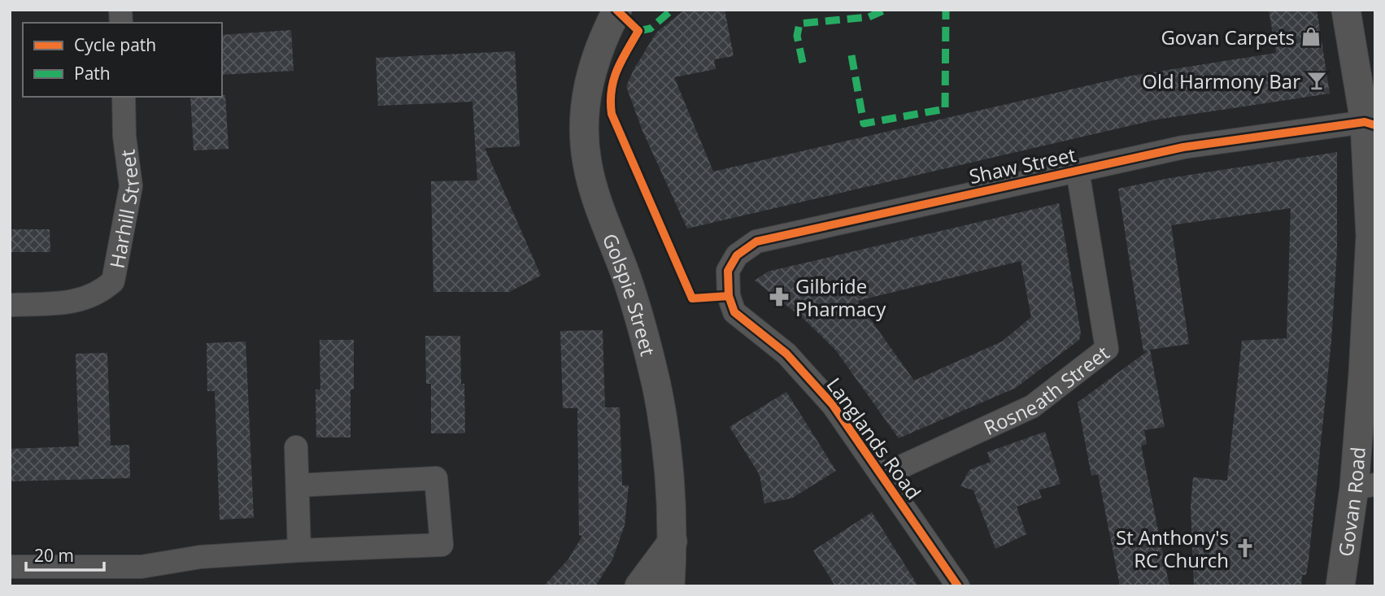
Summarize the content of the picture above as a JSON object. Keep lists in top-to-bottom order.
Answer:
{
  "streets": {
    "street": [
      "Shaw Street",
      "Harhill Street",
      "Golspie Street",
      "Rosneath Street",
      "Langlands Road",
      "Govan Road"
    ]
  },
  "crossings": [
    ["Shaw Street", "Rosneath Street"],
    ["Shaw Street", "Langlands Road"],
    ["Shaw Street", "Govan Road"],
    ["Rosneath Street", "Langlands Road"]
  ],
  "places": {
    "shop": ["Govan Carpets"],
    "bar": ["Old Harmony Bar"],
    "pharmacy": ["Gilbride Pharmacy"],
    "church": ["St Anthony's RC Church"]
  },
  "legend": ["Cycle path", "Path"],
  "scale_bar": "20 m"
}
